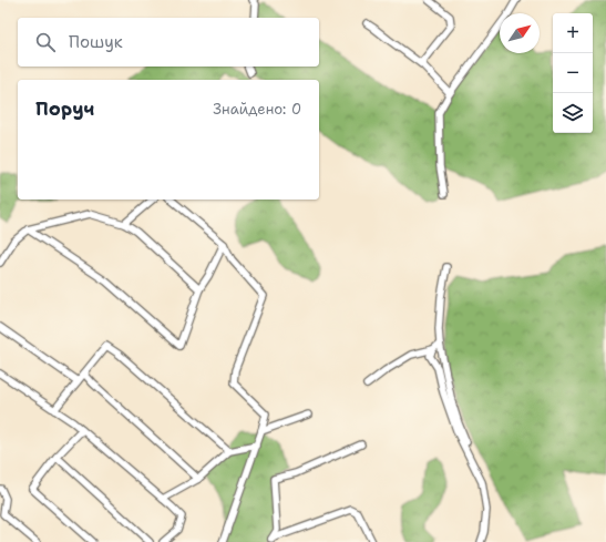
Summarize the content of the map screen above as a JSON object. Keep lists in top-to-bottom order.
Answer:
{
  "north": "top right",
  "page": {
    "map_buttons": ["+", "−"],
    "search": "Пошук",
    "heading": ["Поруч", "Знайдено: 0"]
  }
}
